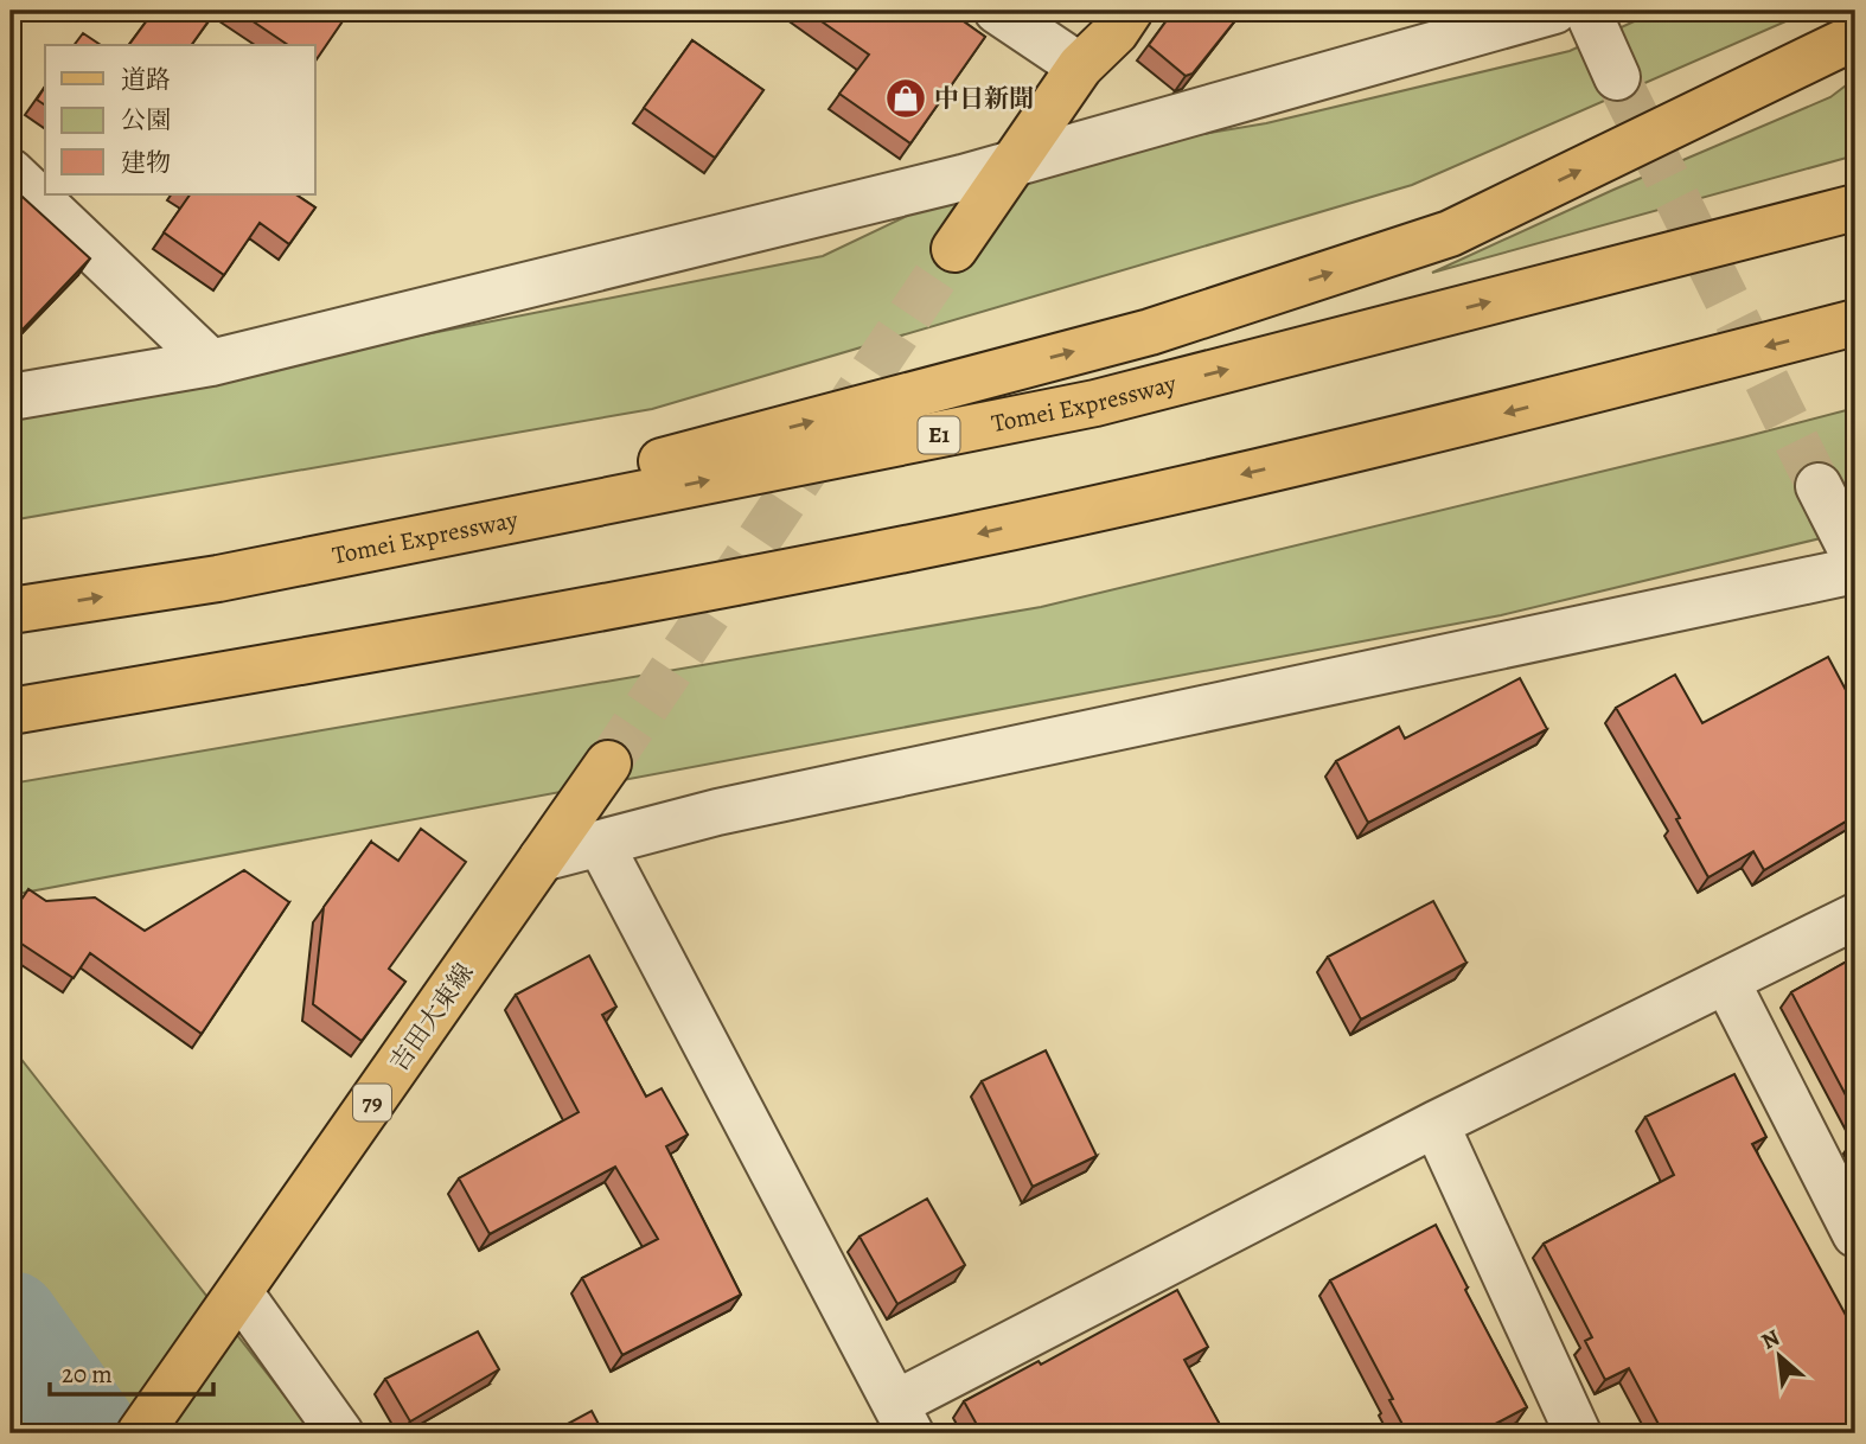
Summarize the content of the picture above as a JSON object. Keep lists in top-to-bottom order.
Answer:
{
  "streets": {
    "main road": [
      "Tomei Expressway",
      "E1",
      "吉田大東線",
      "79"
    ]
  },
  "places": {
    "shop": ["中日新聞"]
  },
  "legend": ["道路", "公園", "建物"],
  "scale_bar": "20 m",
  "north": "top left"
}
